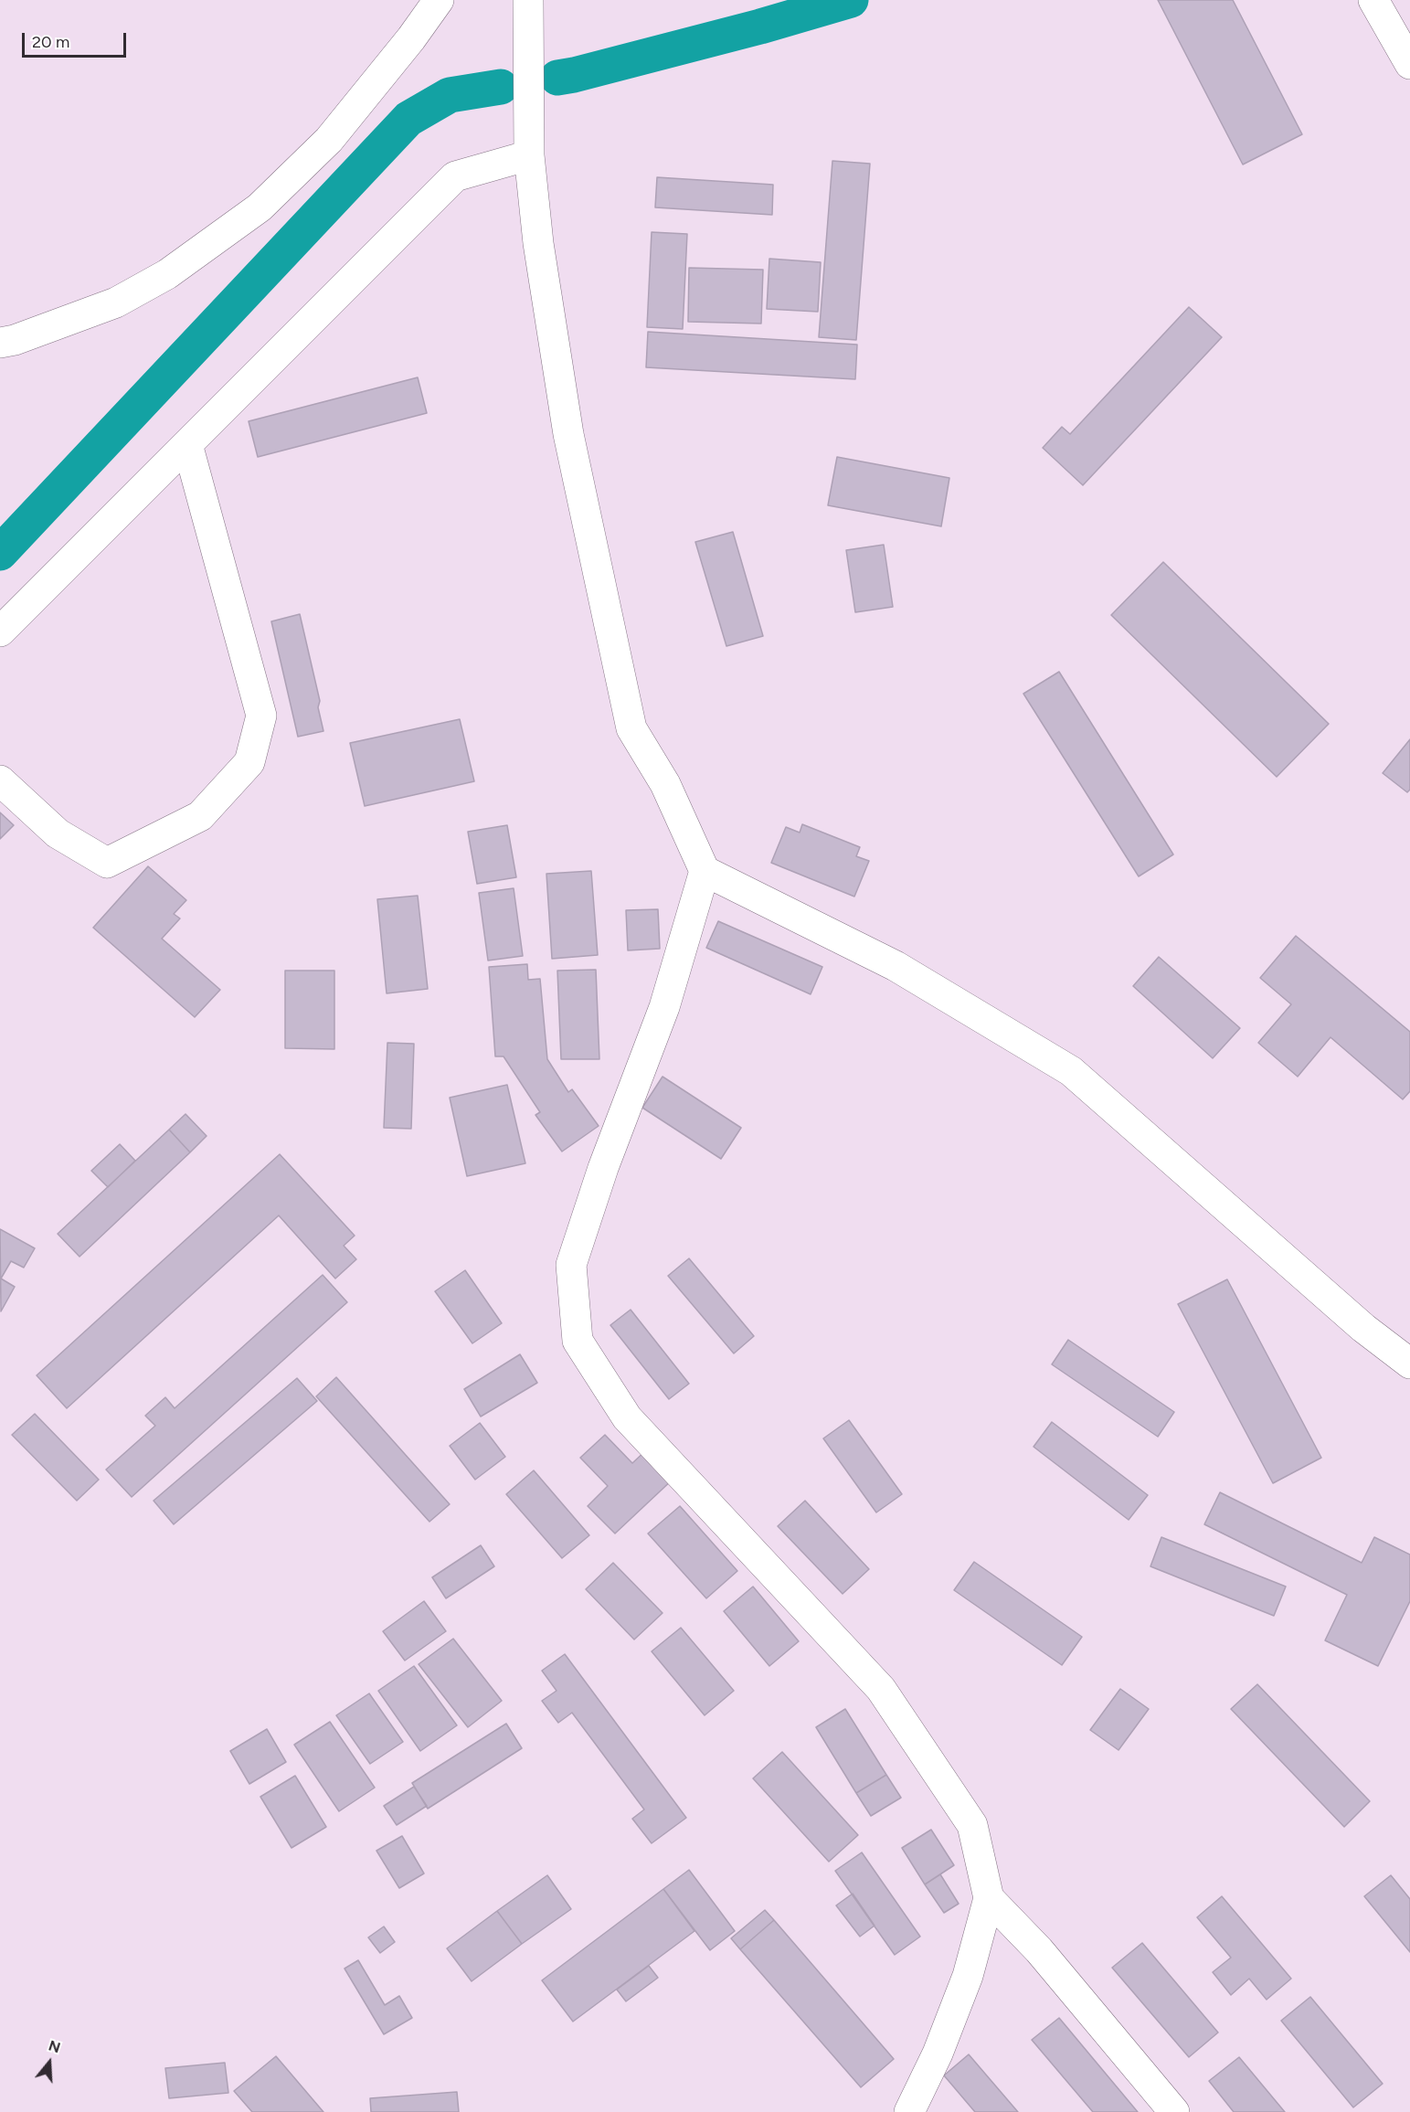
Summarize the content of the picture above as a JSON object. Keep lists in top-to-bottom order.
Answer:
{
  "scale_bar": "20 m",
  "north": "top"
}
